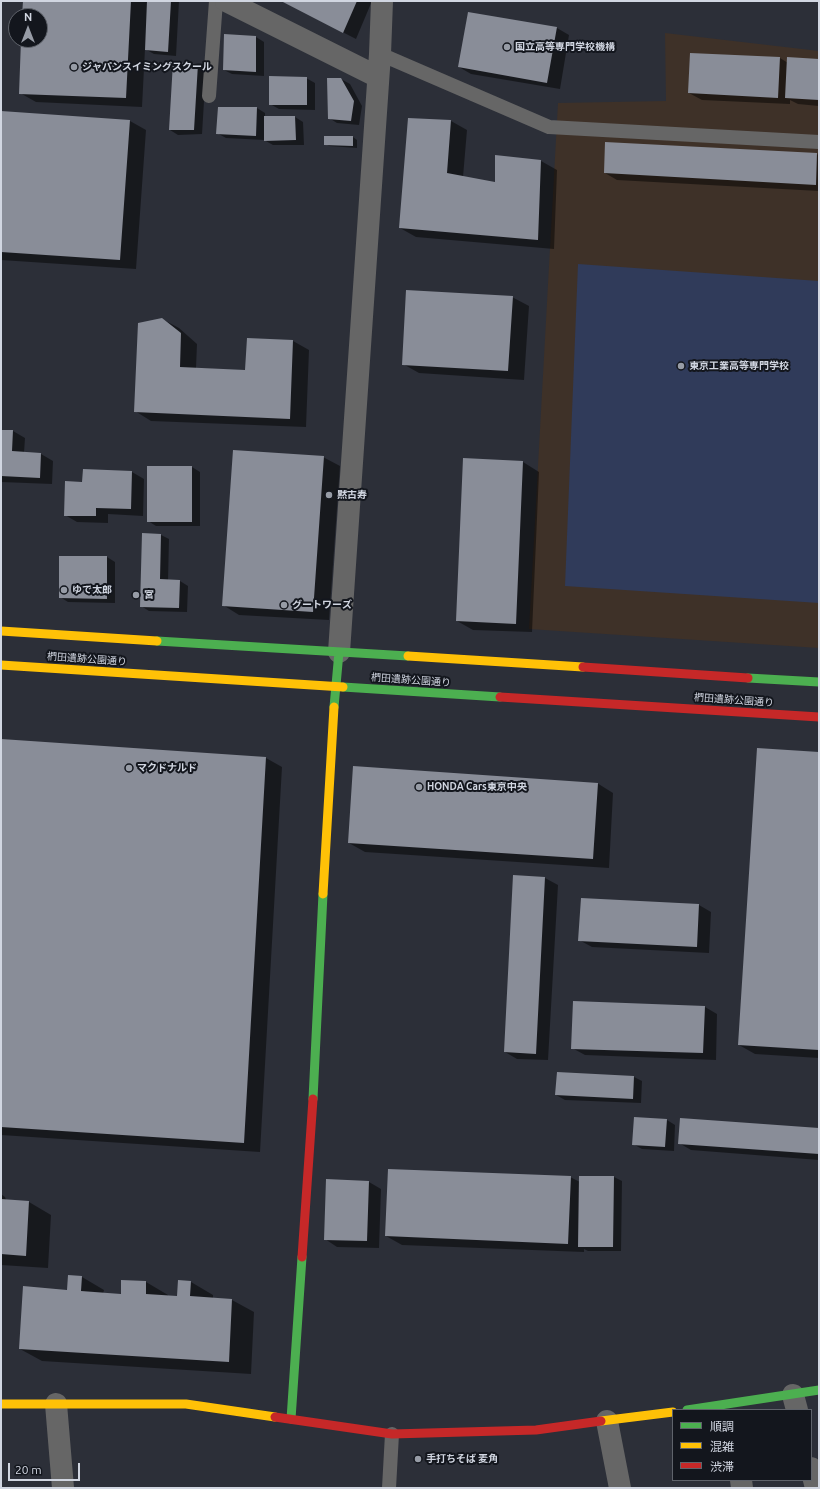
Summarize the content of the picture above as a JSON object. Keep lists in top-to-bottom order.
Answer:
{
  "streets": {
    "street": ["椚田遺跡公園通り"]
  },
  "places": [
    "国立高等専門学校機構",
    "ジャパンスイミングスクール",
    "東京工業高等専門学校",
    "黙古寿",
    "ゆで太郎",
    "宮",
    "グートワーズ",
    "マクドナルド",
    "HONDA Cars東京中央",
    "手打ちそば 麦角"
  ],
  "legend": ["順調", "混雑", "渋滞"],
  "scale_bar": "20 m",
  "north": "top"
}
